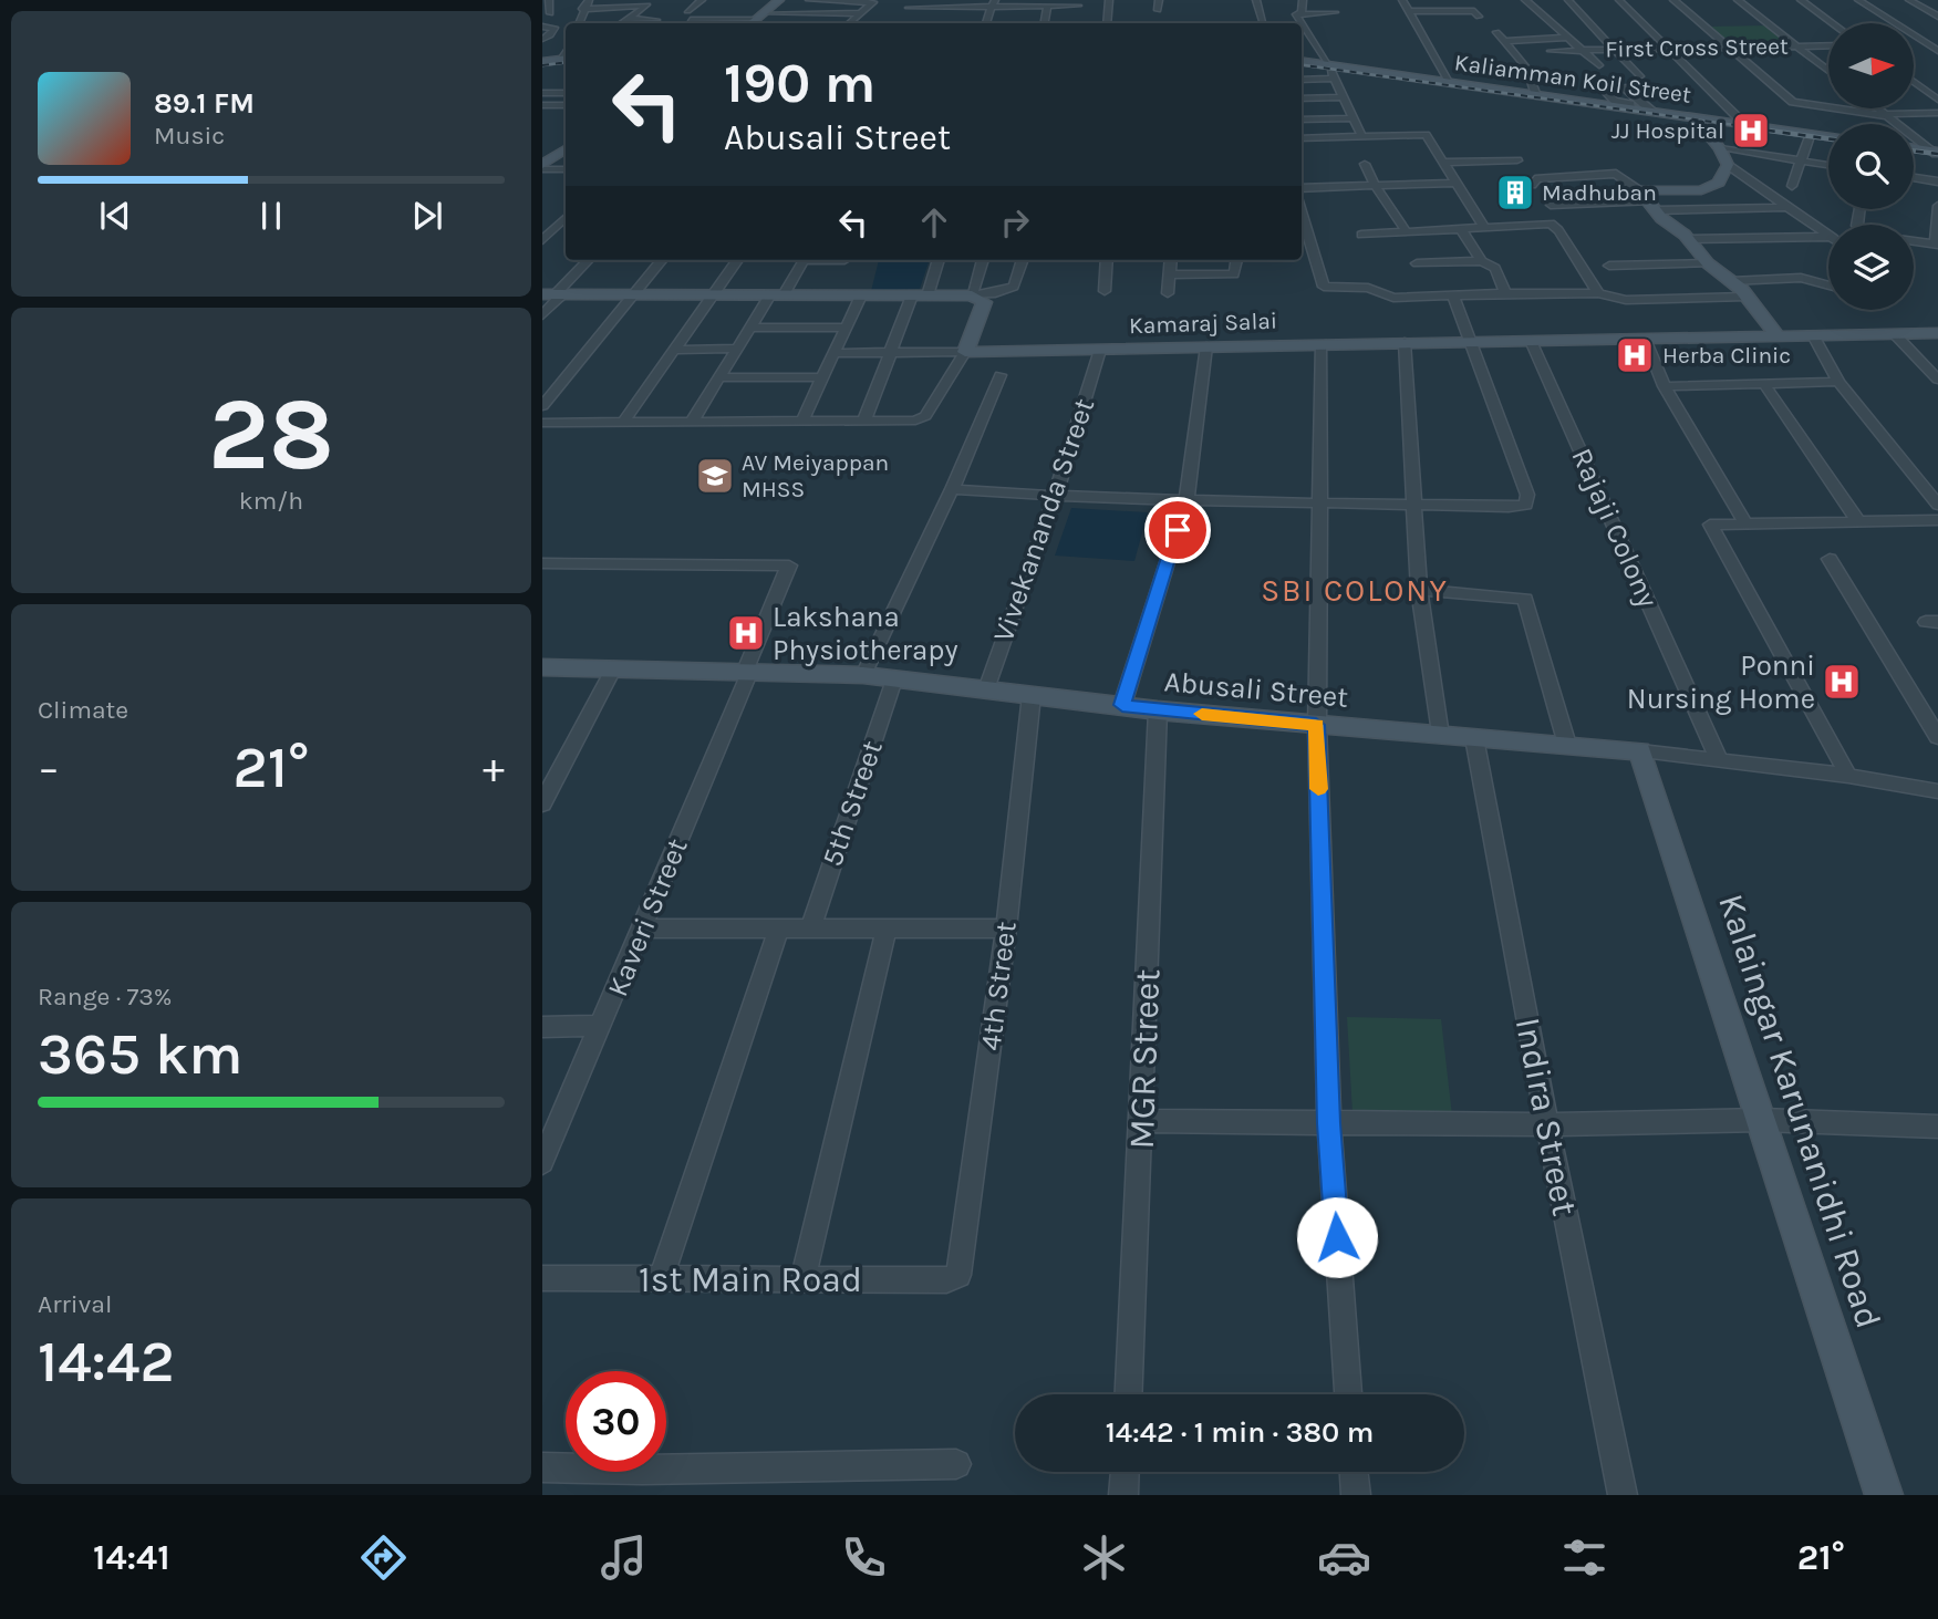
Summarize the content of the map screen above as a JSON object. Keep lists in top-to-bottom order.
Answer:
{
  "streets": {
    "street": [
      "First Cross Street",
      "Kaliamman Koil Street",
      "Kamaraj Salai",
      "Vivekananda Street",
      "Rajaji Colony",
      "Abusali Street",
      "5th Street",
      "Kaveri Street",
      "4th Street",
      "MGR Street",
      "Kalaingar Karunanidhi Road",
      "Indira Street",
      "1st Main Road"
    ]
  },
  "crossings": [
    ["Kamaraj Salai", "Vivekananda Street"],
    ["Kamaraj Salai", "Rajaji Colony"],
    ["Vivekananda Street", "Abusali Street"],
    ["Abusali Street", "5th Street"],
    ["Abusali Street", "Kaveri Street"],
    ["Abusali Street", "4th Street"],
    ["Abusali Street", "MGR Street"],
    ["Abusali Street", "Kalaingar Karunanidhi Road"],
    ["Abusali Street", "Indira Street"],
    ["4th Street", "1st Main Road"]
  ],
  "districts": ["SBI COLONY"],
  "places": {
    "hospital": [
      "JJ Hospital",
      "Herba Clinic",
      "Lakshana Physiotherapy",
      "Ponni Nursing Home"
    ],
    "building": ["Madhuban"],
    "school or university": ["AV Meiyappan MHSS"]
  },
  "north": "right",
  "page": {
    "turn": ["190 m", "Abusali Street"],
    "song": ["89.1 FM", "Music"],
    "tile": [
      ["28", "km/h"],
      "Climate",
      ["Range · 73%", "365 km"],
      ["Arrival", "14:42"]
    ],
    "heat": ["−", "21°", "+"],
    "limit": "30",
    "trip": "14:42 · 1 min · 380 m",
    "tabs": ["14:41", "21°"]
  }
}
